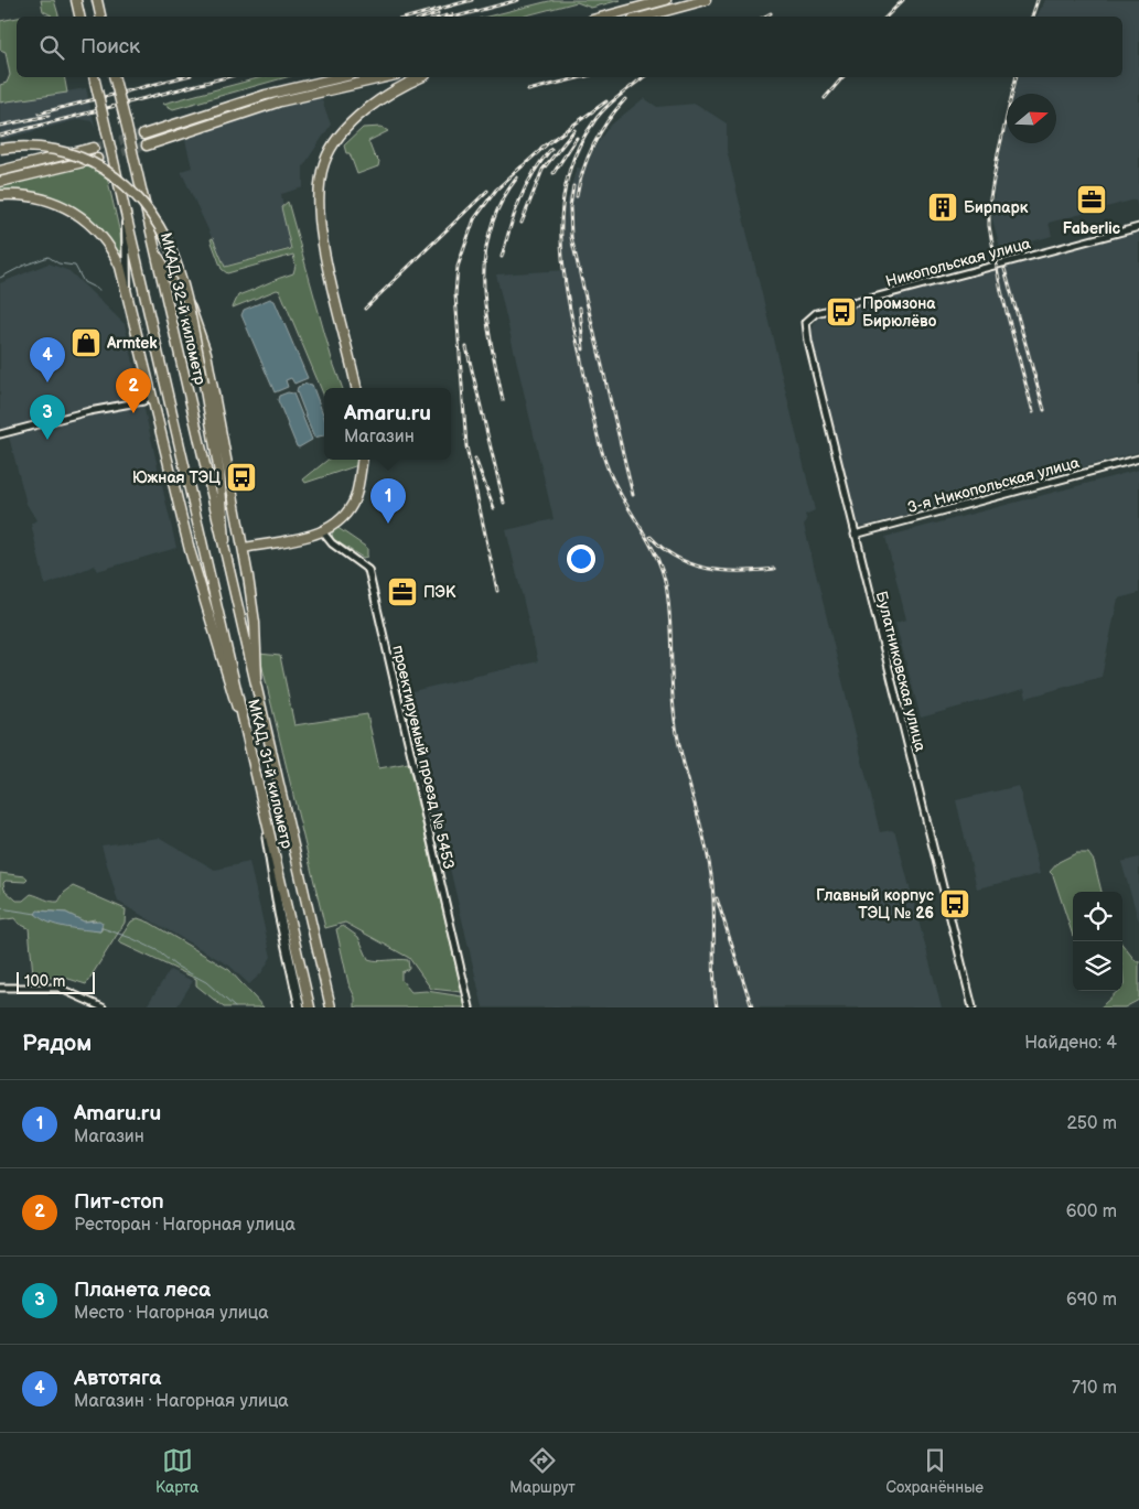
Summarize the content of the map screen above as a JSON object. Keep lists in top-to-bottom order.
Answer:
{
  "streets": {
    "main road": ["МКАД, 32-й километр", "МКАД, 31-й километр"],
    "street": [
      "Никопольская улица",
      "3-я Никопольская улица",
      "Булатниковская улица",
      "проектируемый проезд № 5453"
    ]
  },
  "crossings": [
    ["Никопольская улица", "Булатниковская улица"],
    ["МКАД, 32-й километр", "МКАД, 31-й километр"],
    ["3-я Никопольская улица", "Булатниковская улица"]
  ],
  "places": {
    "office": ["Faberlic", "ПЭК"],
    "building": ["Бирпарк"],
    "bus stop": ["Промзона Бирюлёво", "Южная ТЭЦ", "Главный корпус ТЭЦ № 26"],
    "shop": ["Armtek"]
  },
  "scale_bar": "100 m",
  "north": "right",
  "page": {
    "search": "Поиск",
    "pins": [
      "4",
      "2",
      "3",
      "1"
    ],
    "popup": ["Amaru.ru", "Магазин"],
    "scale": "100 m",
    "heading": ["Рядом", "Найдено: 4"],
    "list": [
      {
        "mark": "1",
        "name": "Amaru.ru",
        "note": "Магазин",
        "value": "250 m"
      },
      {
        "mark": "2",
        "name": "Пит-стоп",
        "note": "Ресторан · Нагорная улица",
        "value": "600 m"
      },
      {
        "mark": "3",
        "name": "Планета леса",
        "note": "Место · Нагорная улица",
        "value": "690 m"
      },
      {
        "mark": "4",
        "name": "Автотяга",
        "note": "Магазин · Нагорная улица",
        "value": "710 m"
      }
    ],
    "nav": ["Карта", "Маршрут", "Сохранённые"]
  }
}
